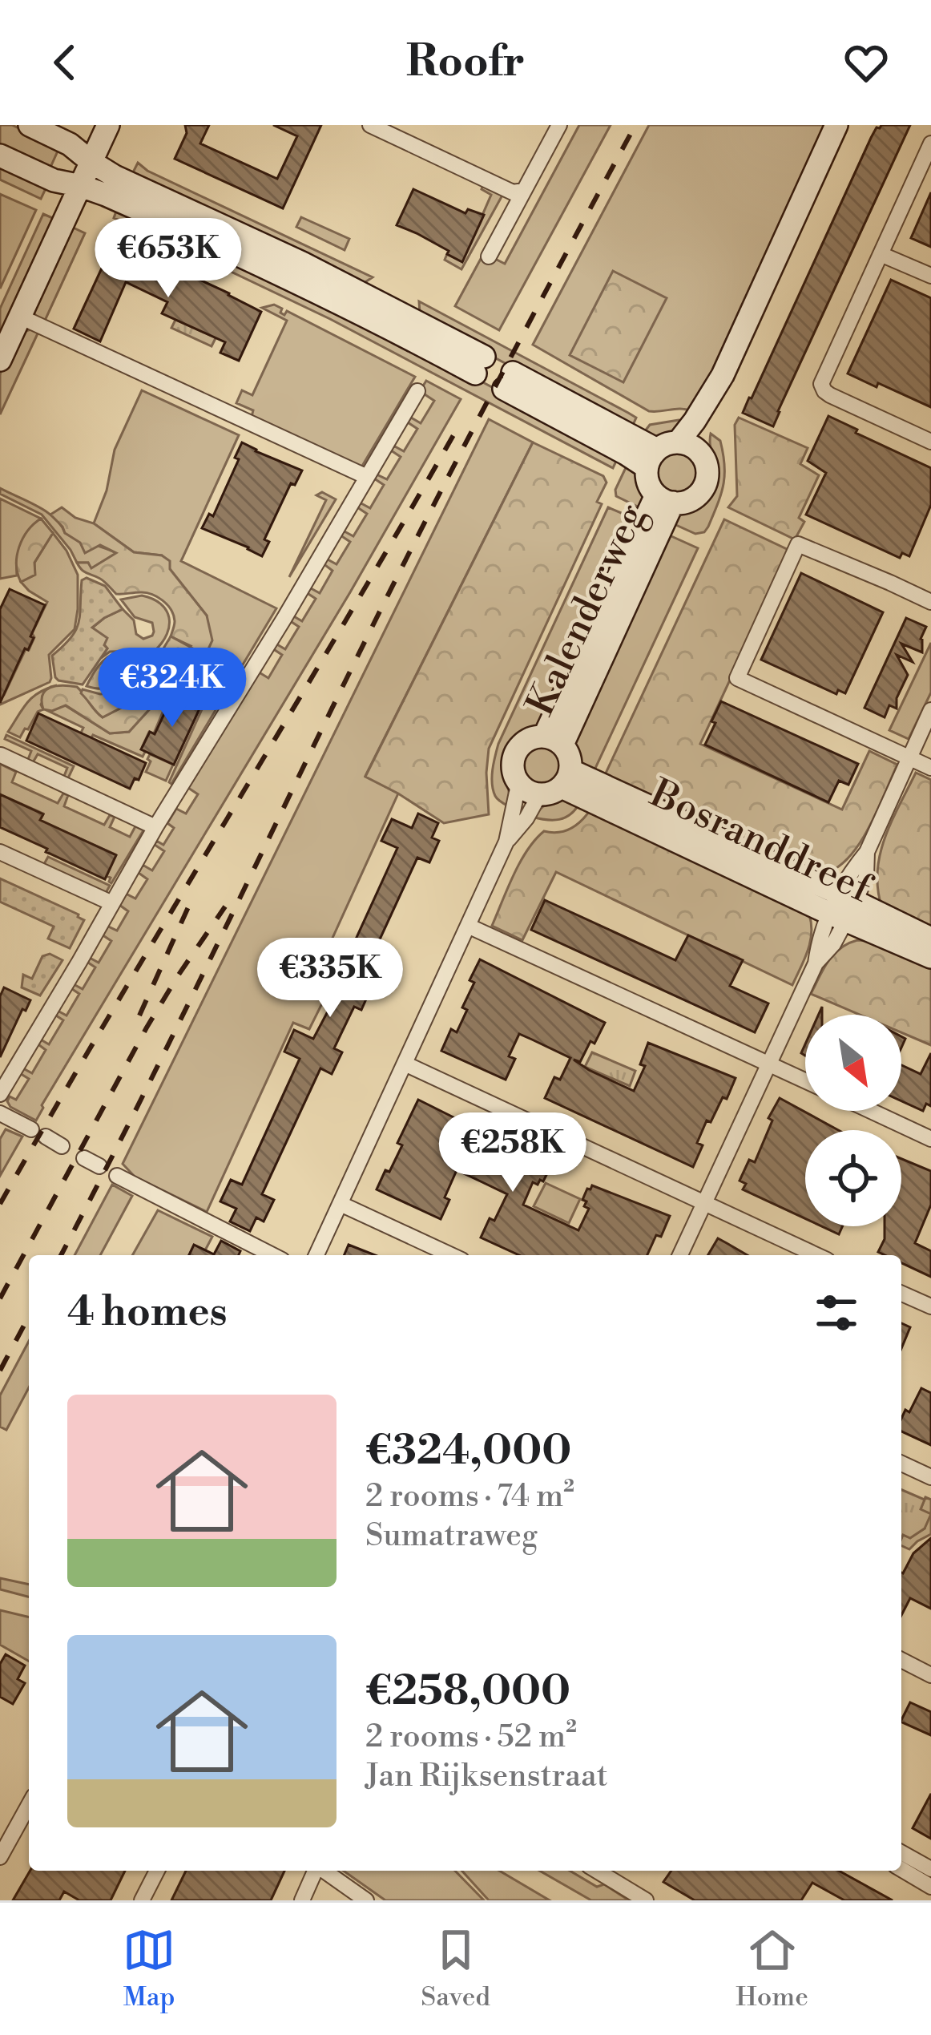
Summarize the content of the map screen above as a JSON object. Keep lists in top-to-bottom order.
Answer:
{
  "streets": {
    "main road": ["Kalenderweg", "Bosranddreef"]
  },
  "crossings": [
    ["Kalenderweg", "Bosranddreef"]
  ],
  "north": "bottom right",
  "page": {
    "header": "Roofr",
    "price": [
      "€653K",
      "€324K",
      "€335K",
      "€258K"
    ],
    "heading": "4 homes",
    "list": [
      {
        "name": "€324,000",
        "note": "2 rooms · 74 m² · Sumatraweg"
      },
      {
        "name": "€258,000",
        "note": "2 rooms · 52 m² · Jan Rijksenstraat"
      }
    ],
    "tabs": ["Map", "Saved", "Home"]
  }
}
